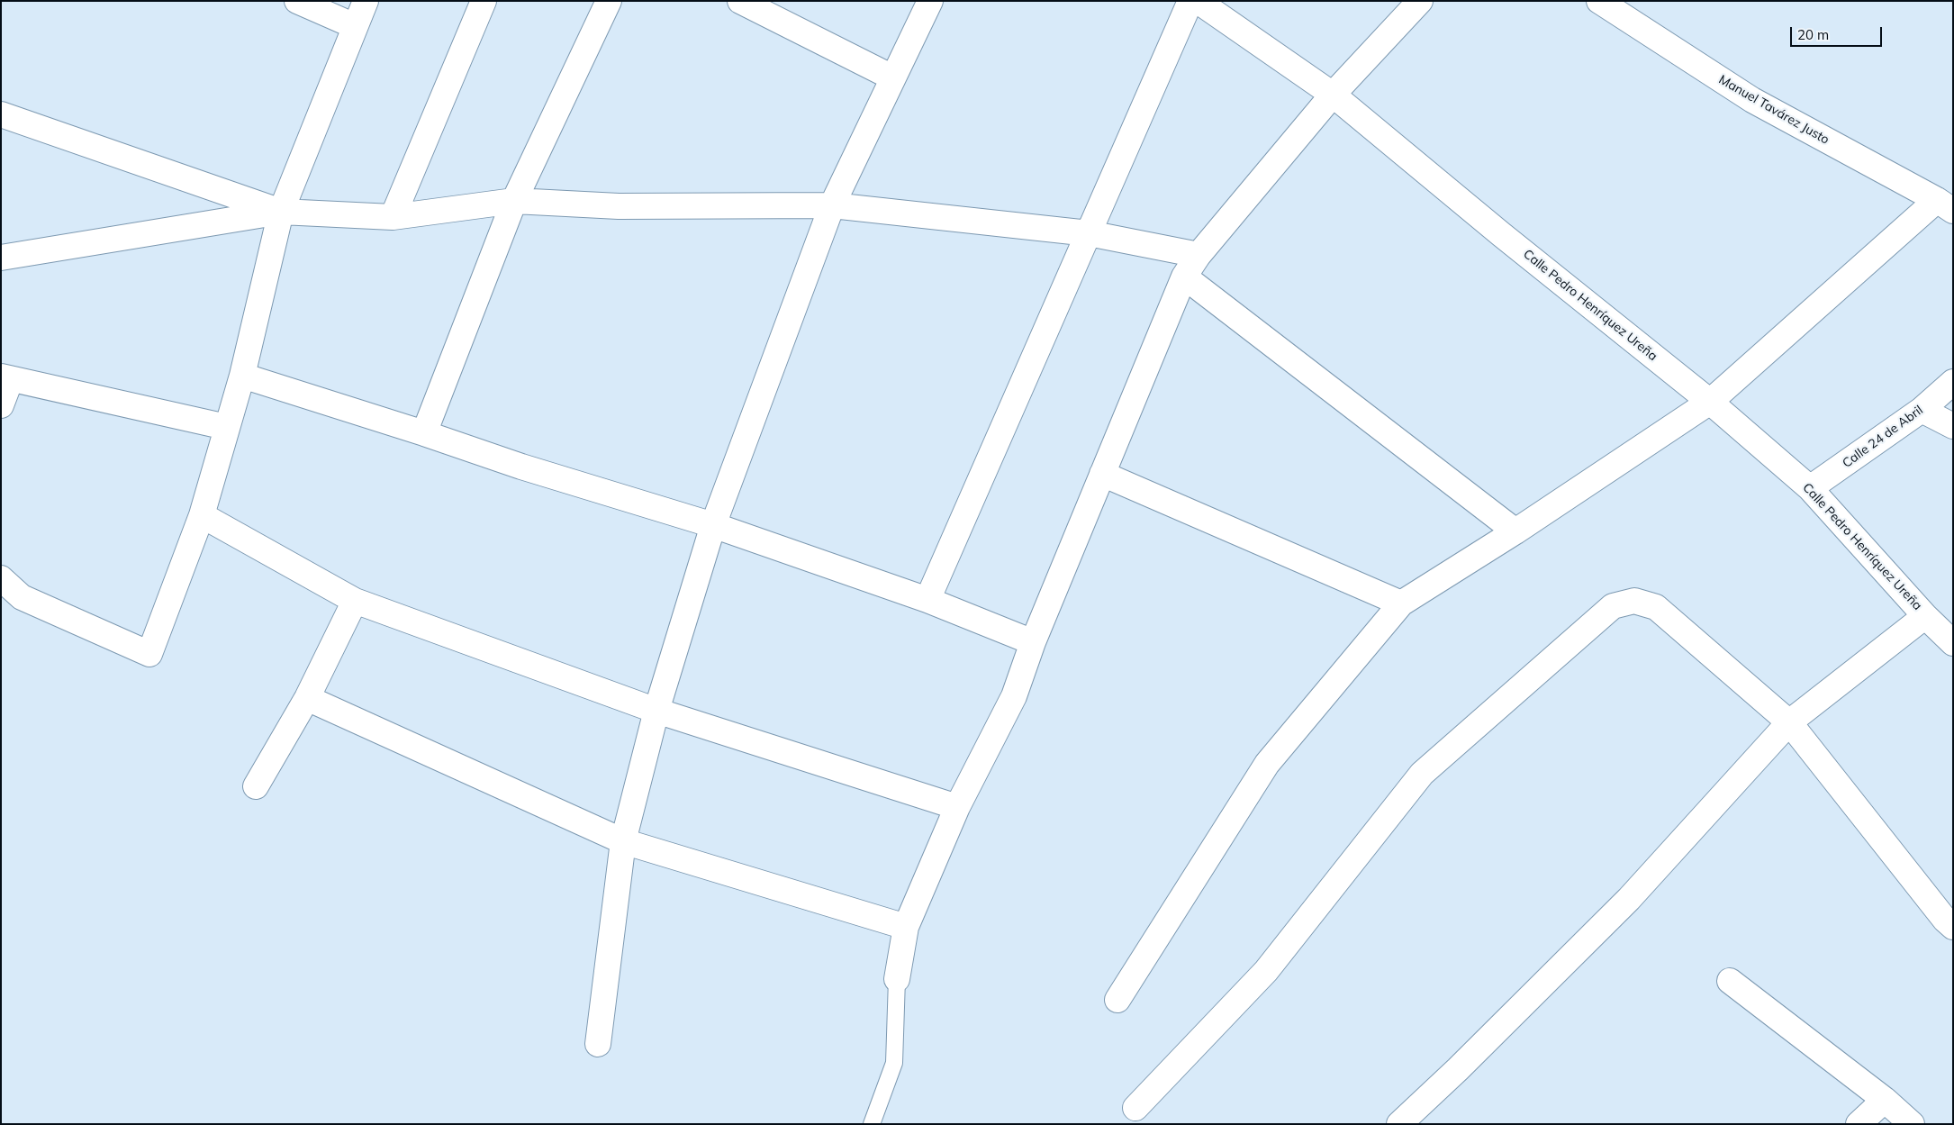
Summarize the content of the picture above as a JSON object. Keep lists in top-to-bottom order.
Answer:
{
  "streets": {
    "street": ["Manuel Tavárez Justo", "Calle Pedro Henríquez Ureña", "Calle 24 de Abril"]
  },
  "crossings": [
    ["Calle Pedro Henríquez Ureña", "Calle 24 de Abril"]
  ],
  "scale_bar": "20 m"
}
